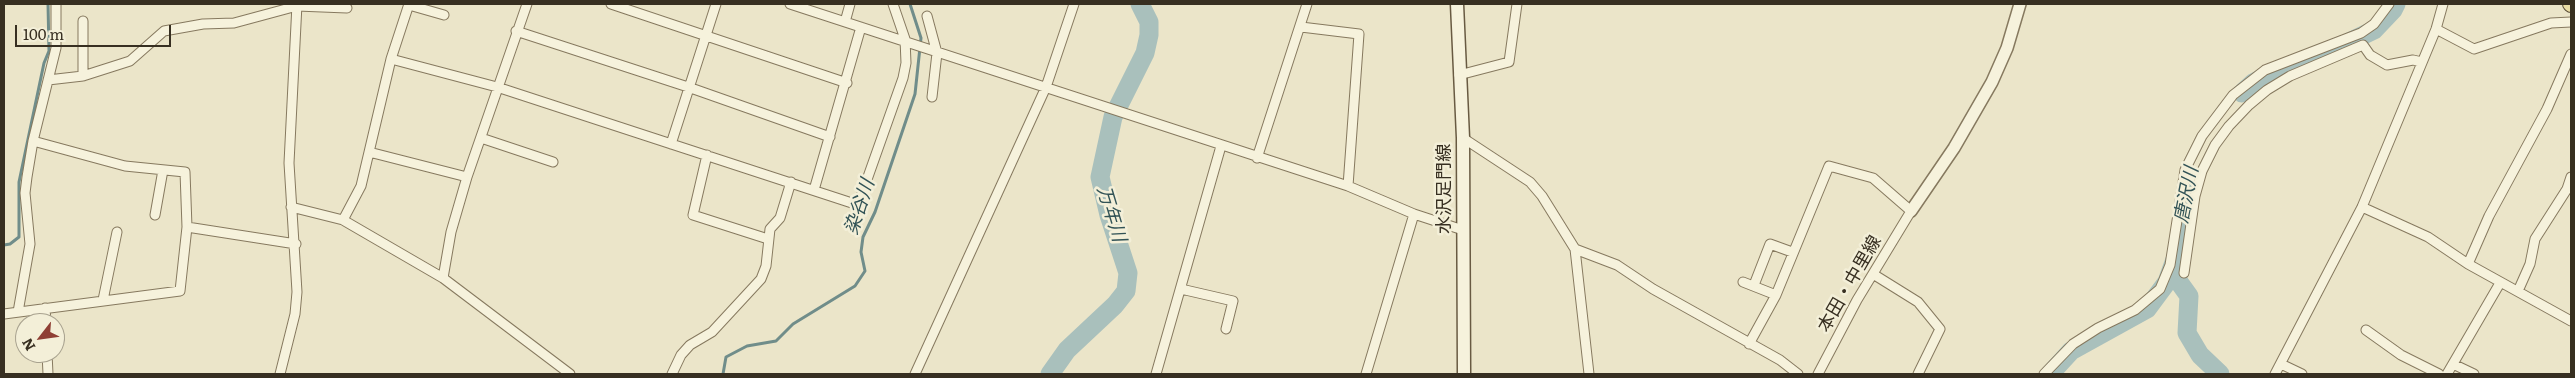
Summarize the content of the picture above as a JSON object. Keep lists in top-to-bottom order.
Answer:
{
  "streets": {
    "main road": ["水沢足門線"],
    "street": ["本田・中里線"]
  },
  "water": ["唐沢川", "染谷川", "万年川"],
  "scale_bar": "100 m",
  "north": "bottom left"
}
